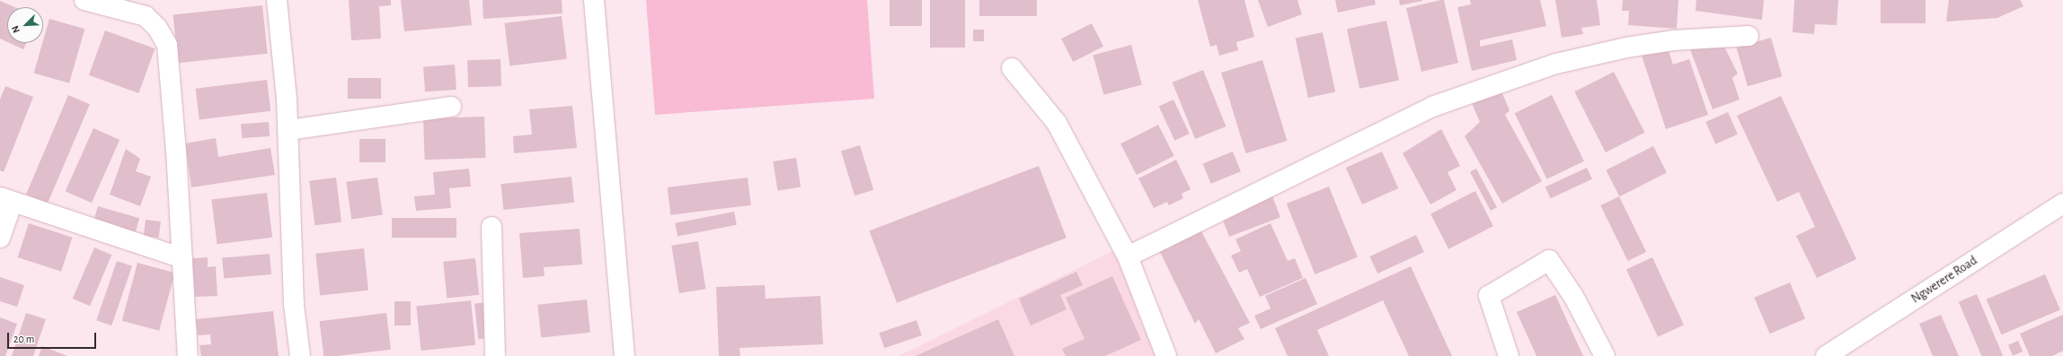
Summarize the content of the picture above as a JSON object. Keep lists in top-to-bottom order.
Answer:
{
  "streets": {
    "street": ["Ngwerere Road"]
  },
  "scale_bar": "20 m",
  "north": "bottom left"
}
